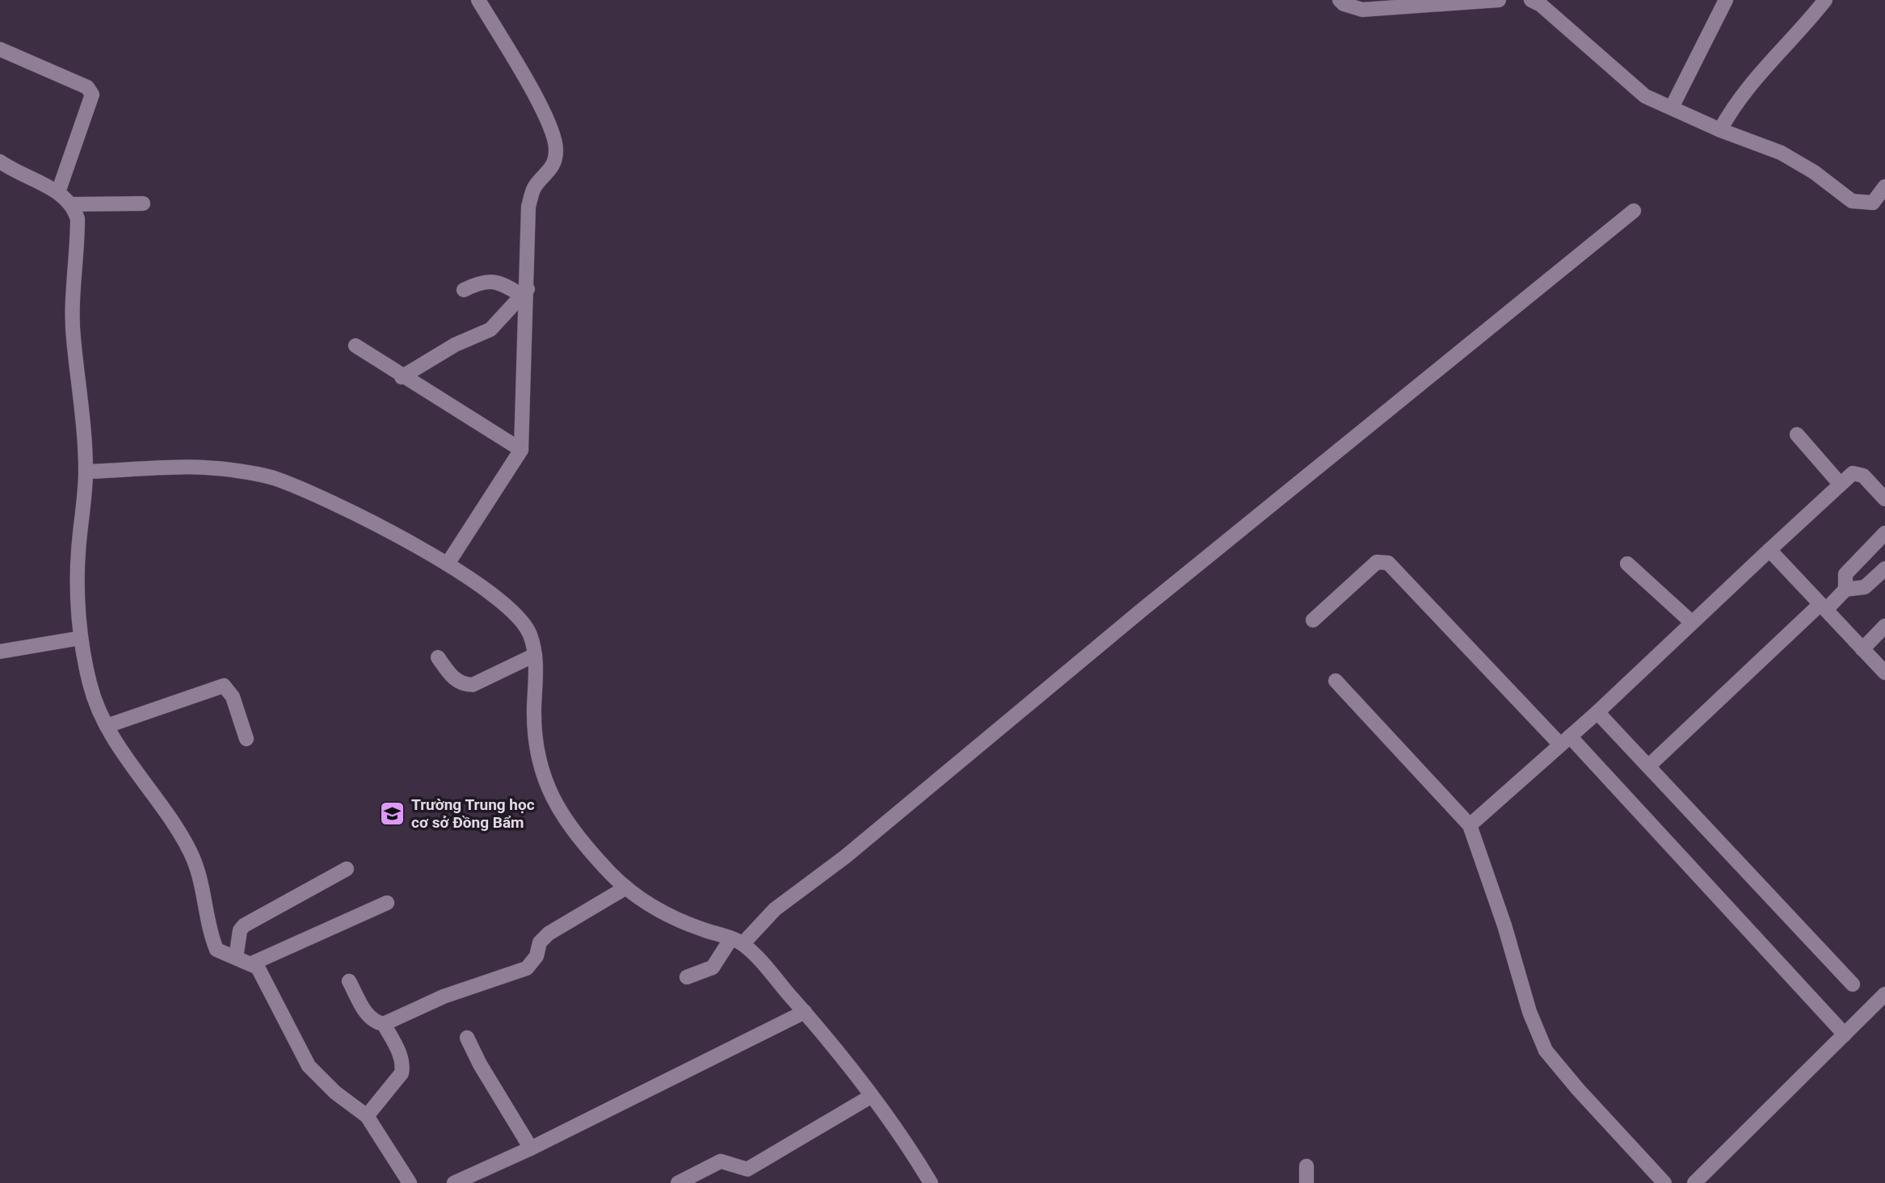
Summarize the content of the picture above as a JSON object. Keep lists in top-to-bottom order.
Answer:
{
  "places": {
    "school or university": ["Trường Trung học cơ sở Đồng Bẩm"]
  }
}
